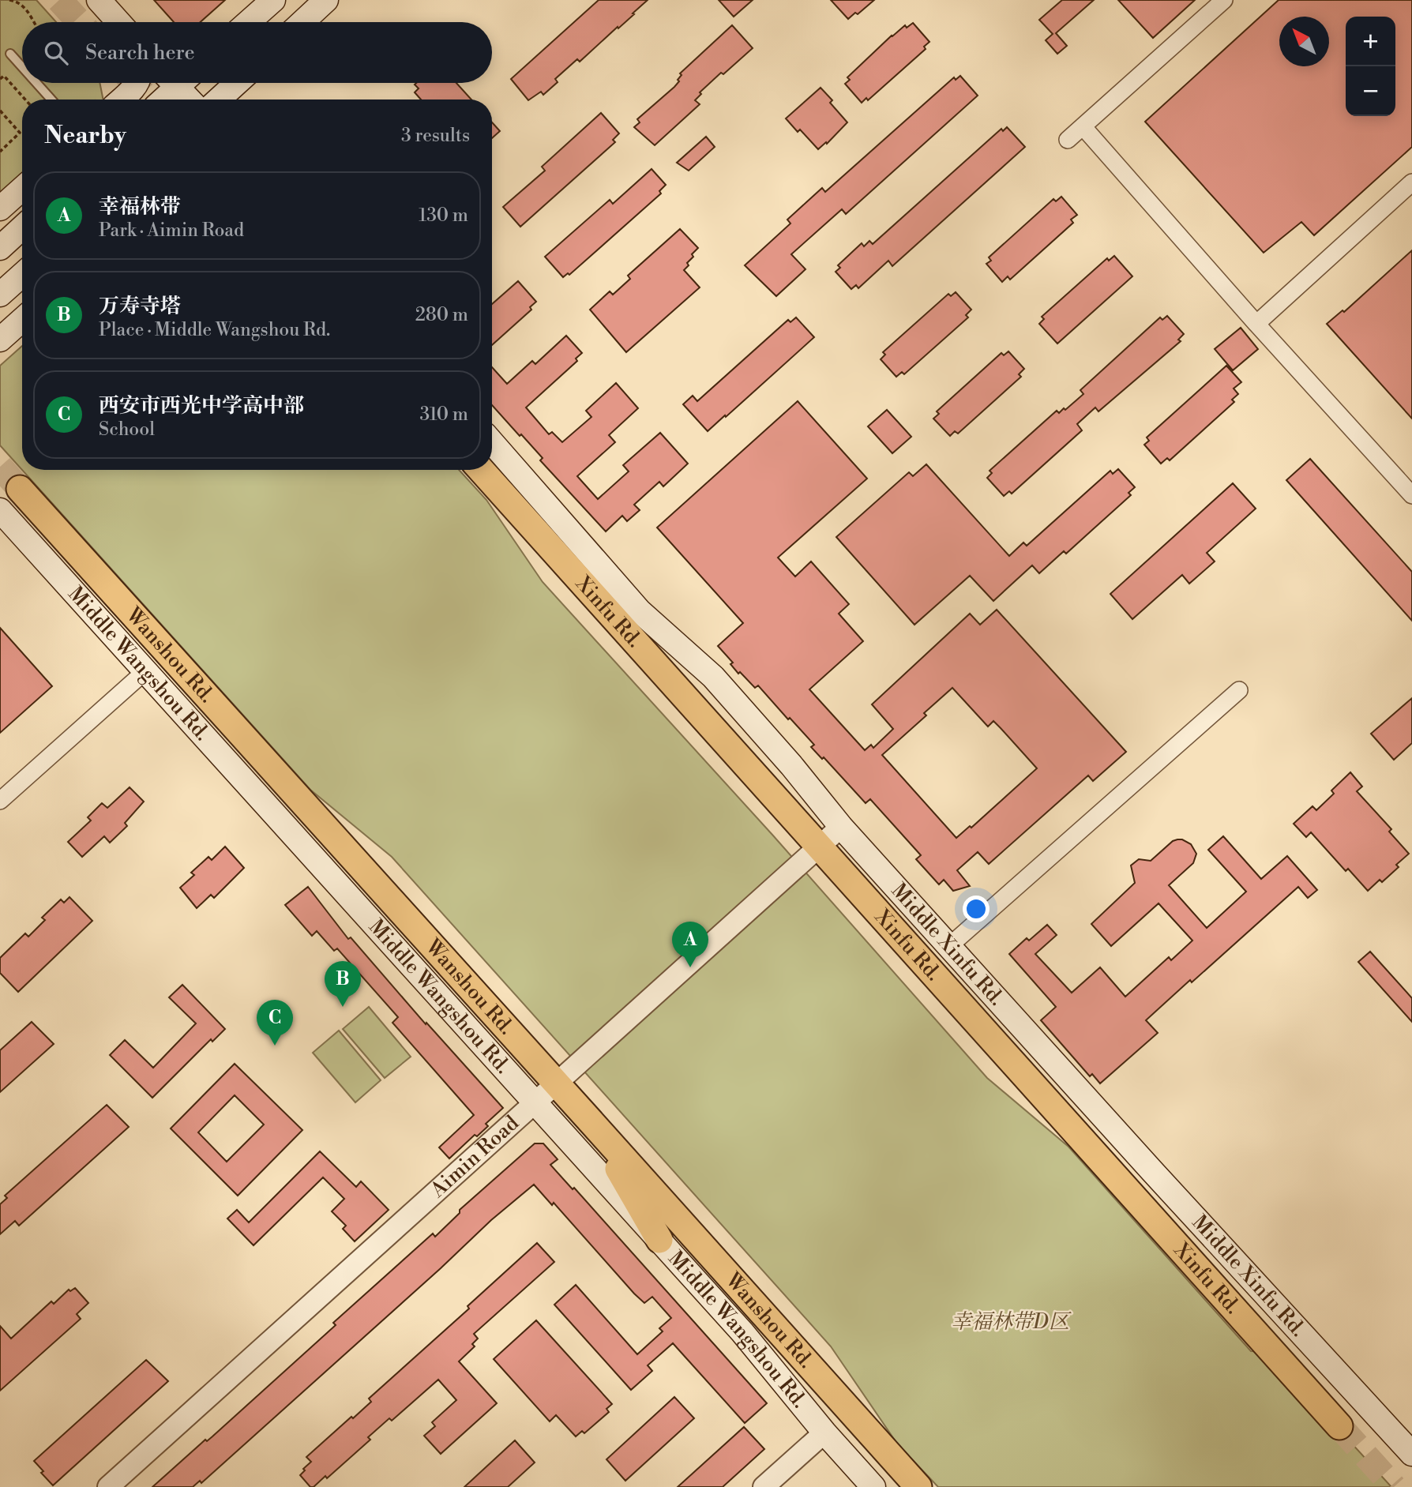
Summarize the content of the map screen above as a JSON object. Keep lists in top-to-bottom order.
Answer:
{
  "streets": {
    "main road": [
      "Xinfu Rd.",
      "Wanshou Rd.",
      "Middle Wangshou Rd.",
      "Middle Xinfu Rd."
    ],
    "street": ["Aimin Road"]
  },
  "crossings": [
    ["Xinfu Rd.", "Aimin Road"],
    ["Wanshou Rd.", "Aimin Road"],
    ["Middle Wangshou Rd.", "Aimin Road"],
    ["Middle Xinfu Rd.", "Aimin Road"]
  ],
  "parks": ["幸福林带D区"],
  "north": "top left",
  "page": {
    "map_buttons": ["+", "−"],
    "search": "Search here",
    "heading": ["Nearby", "3 results"],
    "list": [
      {
        "mark": "A",
        "name": "幸福林带",
        "note": "Park · Aimin Road",
        "value": "130 m"
      },
      {
        "mark": "B",
        "name": "万寿寺塔",
        "note": "Place · Middle Wangshou Rd.",
        "value": "280 m"
      },
      {
        "mark": "C",
        "name": "西安市西光中学高中部",
        "note": "School",
        "value": "310 m"
      }
    ],
    "pins": ["A", "B", "C"]
  }
}
